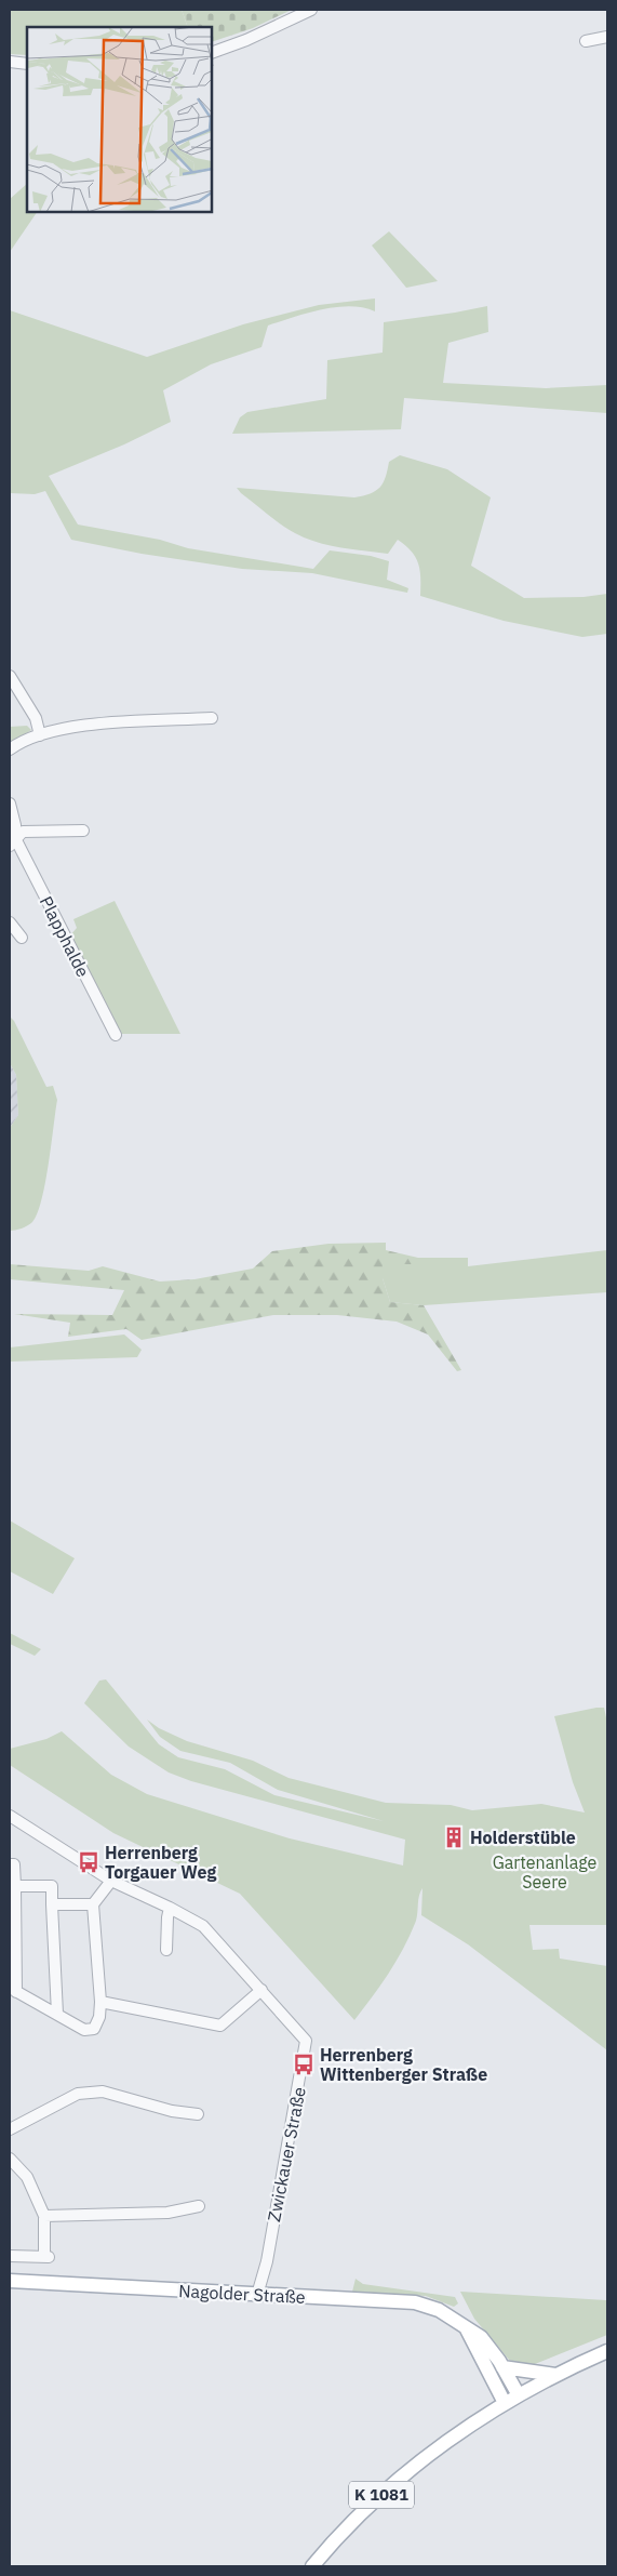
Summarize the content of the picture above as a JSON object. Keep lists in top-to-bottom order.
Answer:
{
  "streets": {
    "main road": ["Nagolder Straße", "K 1081"],
    "street": ["Plapphalde", "Zwickauer Straße"]
  },
  "crossings": [
    ["Zwickauer Straße", "Nagolder Straße"],
    ["Nagolder Straße", "K 1081"]
  ],
  "parks": ["Gartenanlage Seere"],
  "places": {
    "building": ["Holderstüble"],
    "bus stop": ["Herrenberg Torgauer Weg", "Herrenberg Wittenberger Straße"]
  }
}
